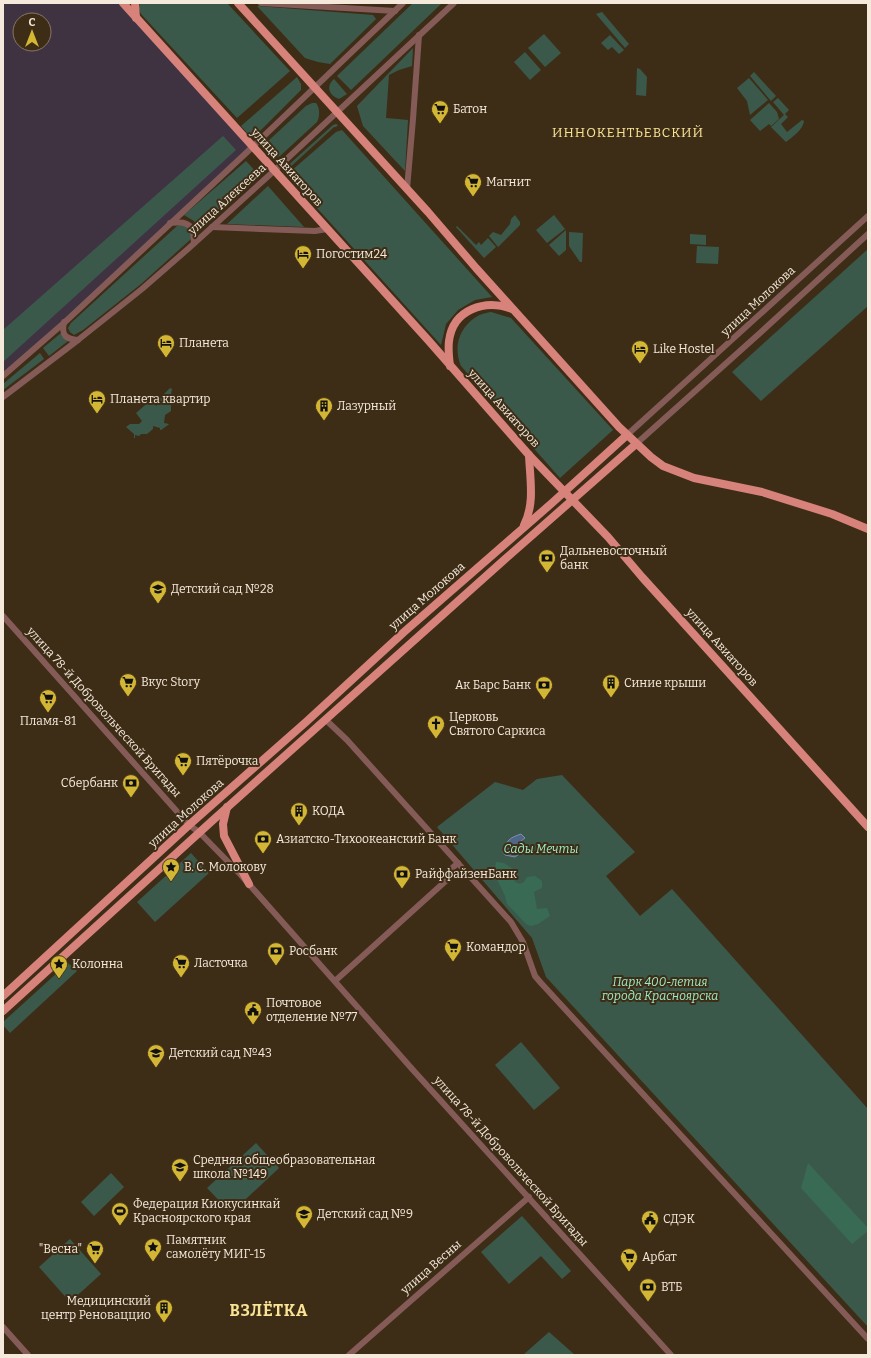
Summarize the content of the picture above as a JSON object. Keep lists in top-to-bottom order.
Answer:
{
  "streets": {
    "main road": ["улица Авиаторов", "улица Молокова"],
    "street": ["улица Алексеева", "улица 78-й Добровольческой Бригады", "улица Весны"]
  },
  "crossings": [
    ["улица Авиаторов", "улица Алексеева"],
    ["улица Авиаторов", "улица Молокова"],
    ["улица Молокова", "улица 78-й Добровольческой Бригады"],
    ["улица 78-й Добровольческой Бригады", "улица Весны"]
  ],
  "districts": ["ИННОКЕНТЬЕВСКИЙ", "ВЗЛЁТКА"],
  "parks": ["Сады Мечты", "Парк 400-летия города Красноярска"],
  "places": {
    "supermarket": [
      "Батон",
      "Магнит",
      "Вкус Story",
      "Пламя-81",
      "Пятёрочка",
      "Командор",
      "Ласточка",
      "\"Весна\"",
      "Арбат"
    ],
    "hotel": [
      "Погостим24",
      "Планета",
      "Like Hostel",
      "Планета квартир"
    ],
    "building": [
      "Лазурный",
      "Синие крыши",
      "КОДА",
      "Медицинский центр Реноваццио"
    ],
    "bank": [
      "Дальневосточный банк",
      "Ак Барс Банк",
      "Сбербанк",
      "Азиатско-Тихоокеанский Банк",
      "РайффайзенБанк",
      "Росбанк",
      "ВТБ"
    ],
    "school or university": [
      "Детский сад №28",
      "Детский сад №43",
      "Средняя общеобразовательная школа №149",
      "Детский сад №9"
    ],
    "church": ["Церковь Святого Саркиса"],
    "place": ["В. С. Молокову", "Колонна", "Памятник самолёту МИГ-15"],
    "public building": ["Почтовое отделение №77", "СДЭК"],
    "sports": ["Федерация Киокусинкай Красноярского края"]
  },
  "north": "top"
}
